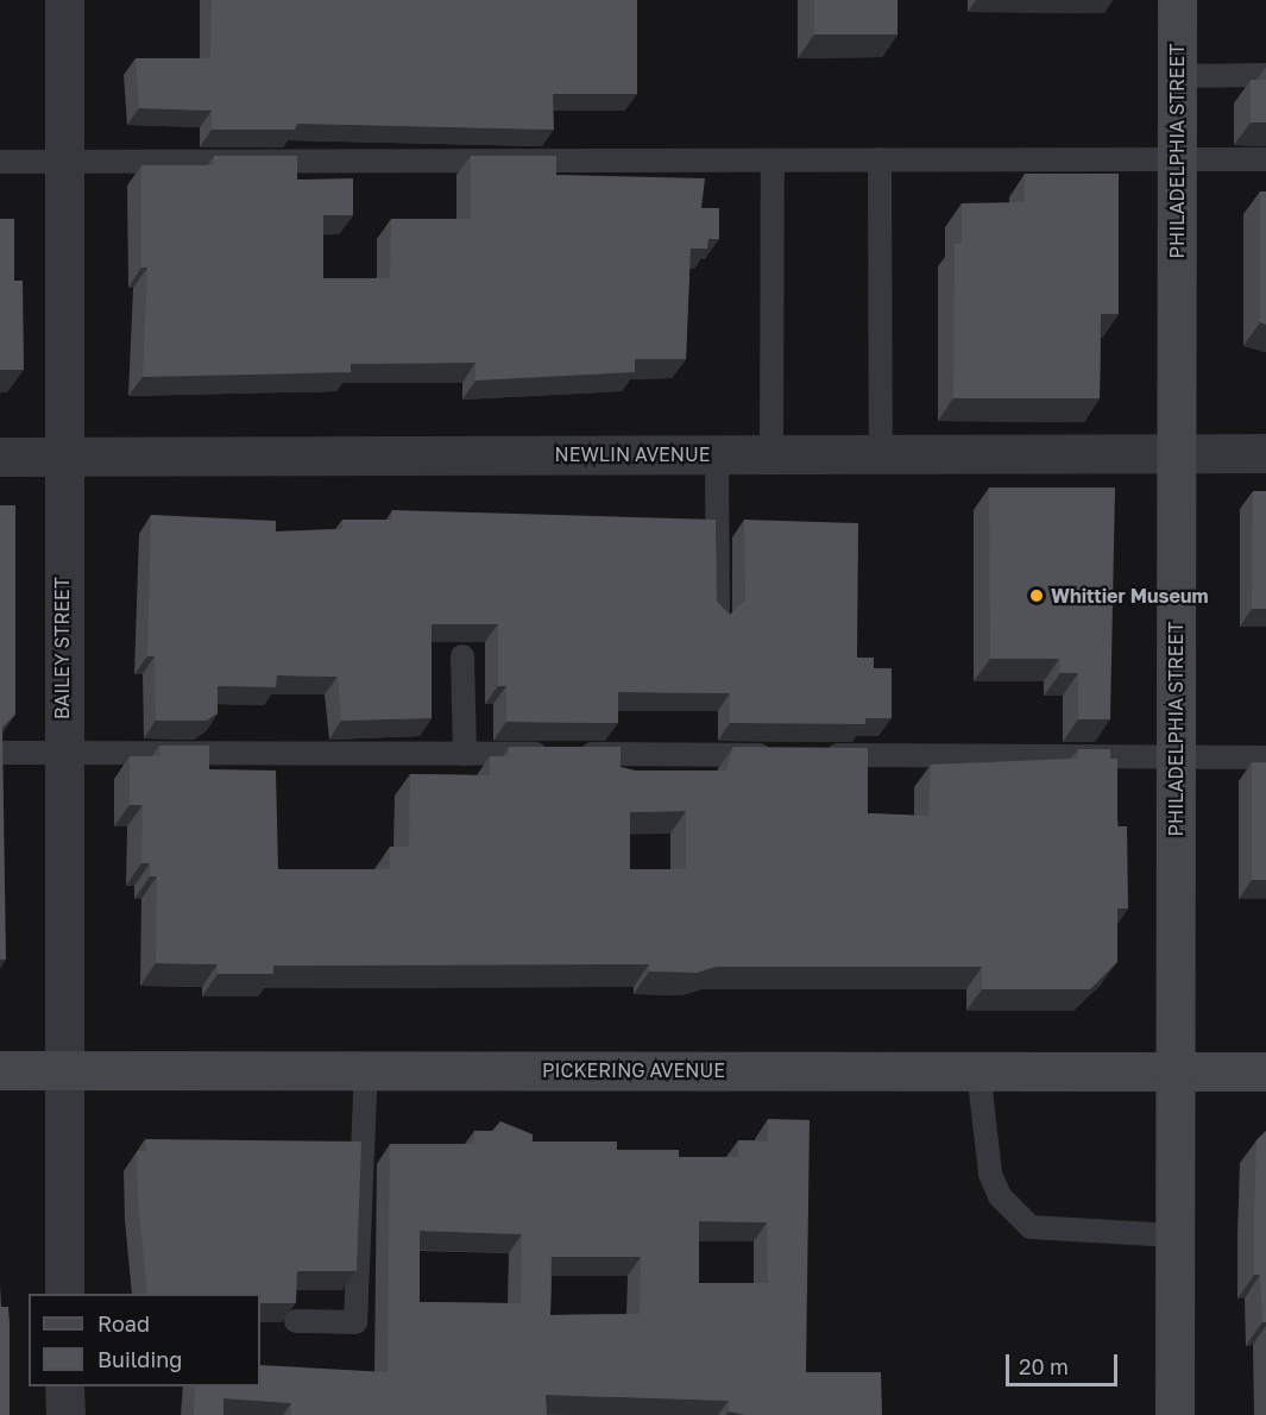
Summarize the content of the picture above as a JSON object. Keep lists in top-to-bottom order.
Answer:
{
  "streets": {
    "street": [
      "PHILADELPHIA STREET",
      "NEWLIN AVENUE",
      "BAILEY STREET",
      "PICKERING AVENUE"
    ]
  },
  "crossings": [
    ["PHILADELPHIA STREET", "NEWLIN AVENUE"],
    ["PHILADELPHIA STREET", "PICKERING AVENUE"],
    ["NEWLIN AVENUE", "BAILEY STREET"],
    ["BAILEY STREET", "PICKERING AVENUE"]
  ],
  "places": ["Whittier Museum"],
  "legend": ["Road", "Building"],
  "scale_bar": "20 m"
}
